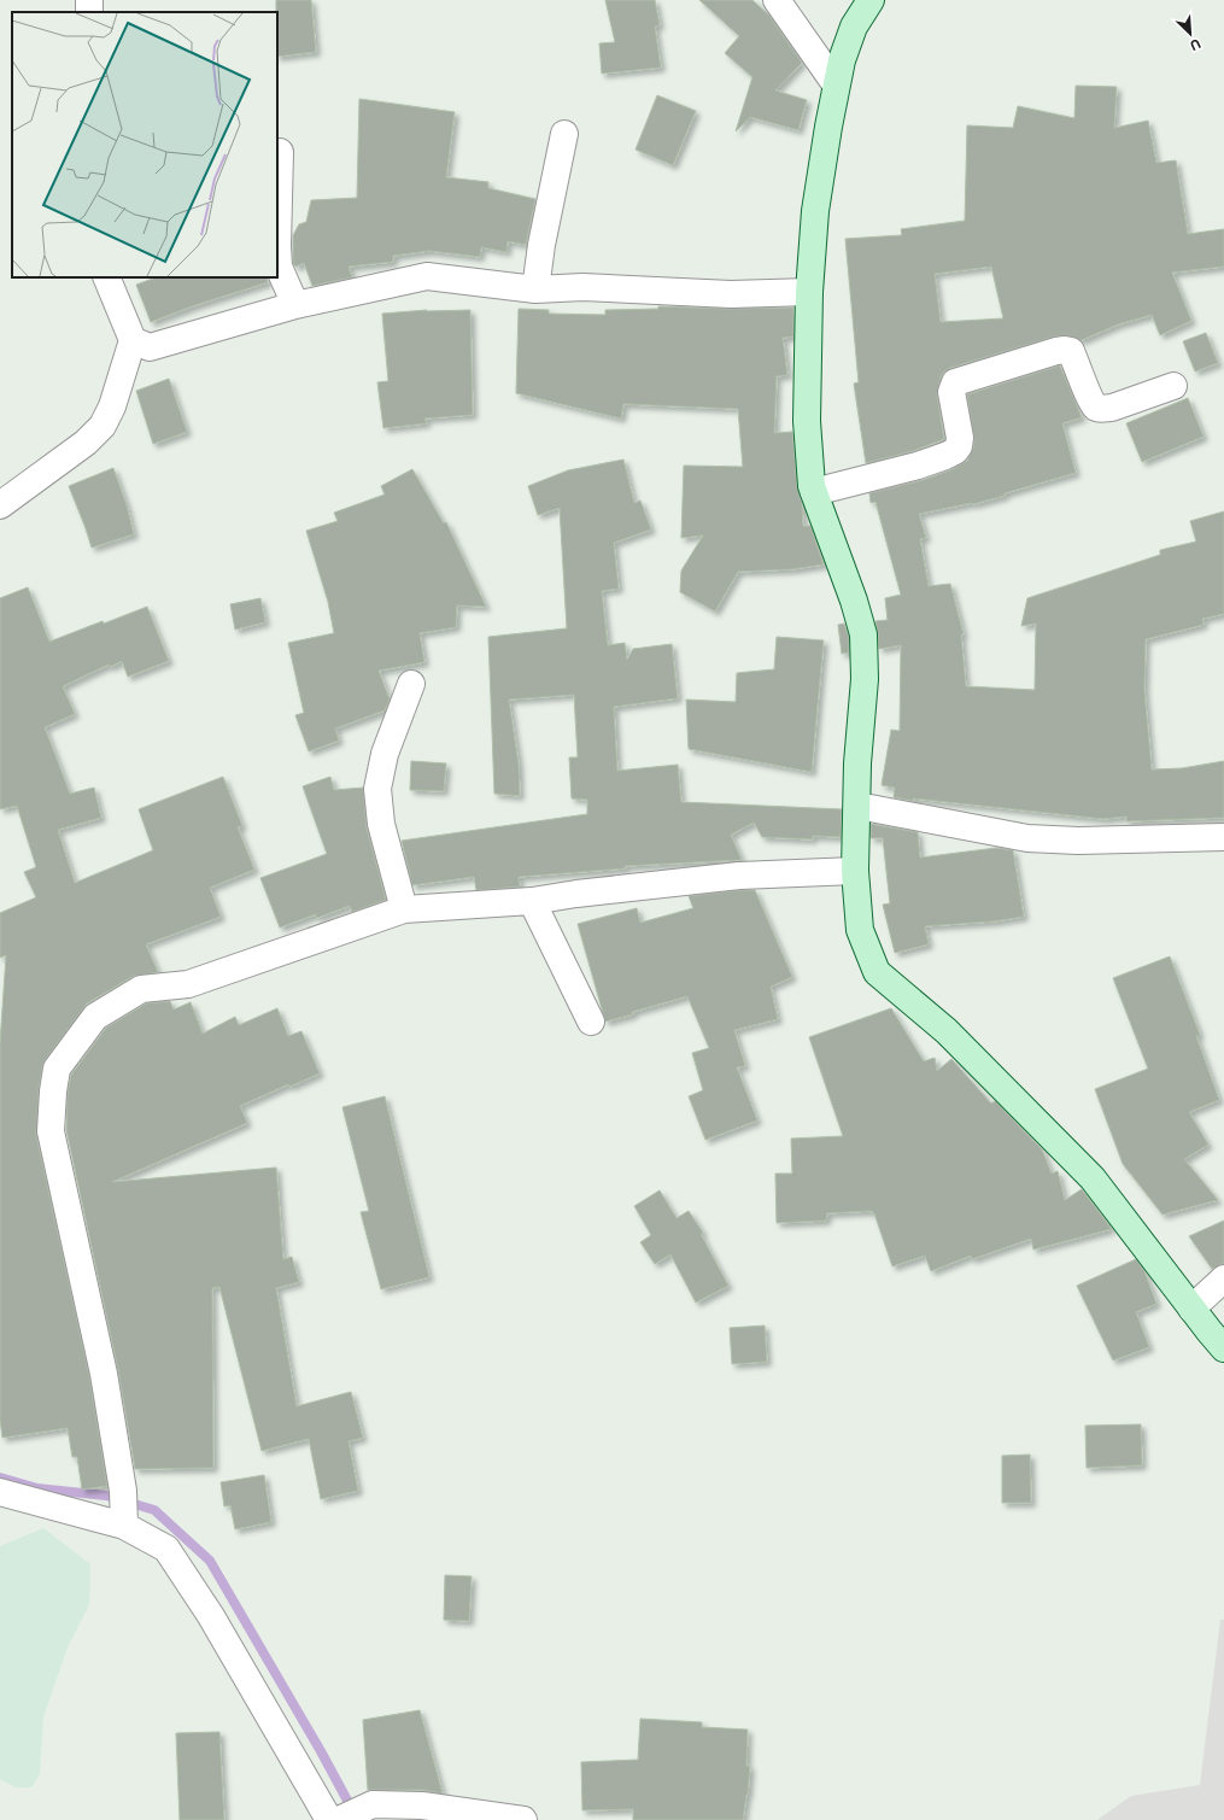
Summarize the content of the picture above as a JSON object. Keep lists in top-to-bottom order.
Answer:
{
  "north": "bottom right"
}
